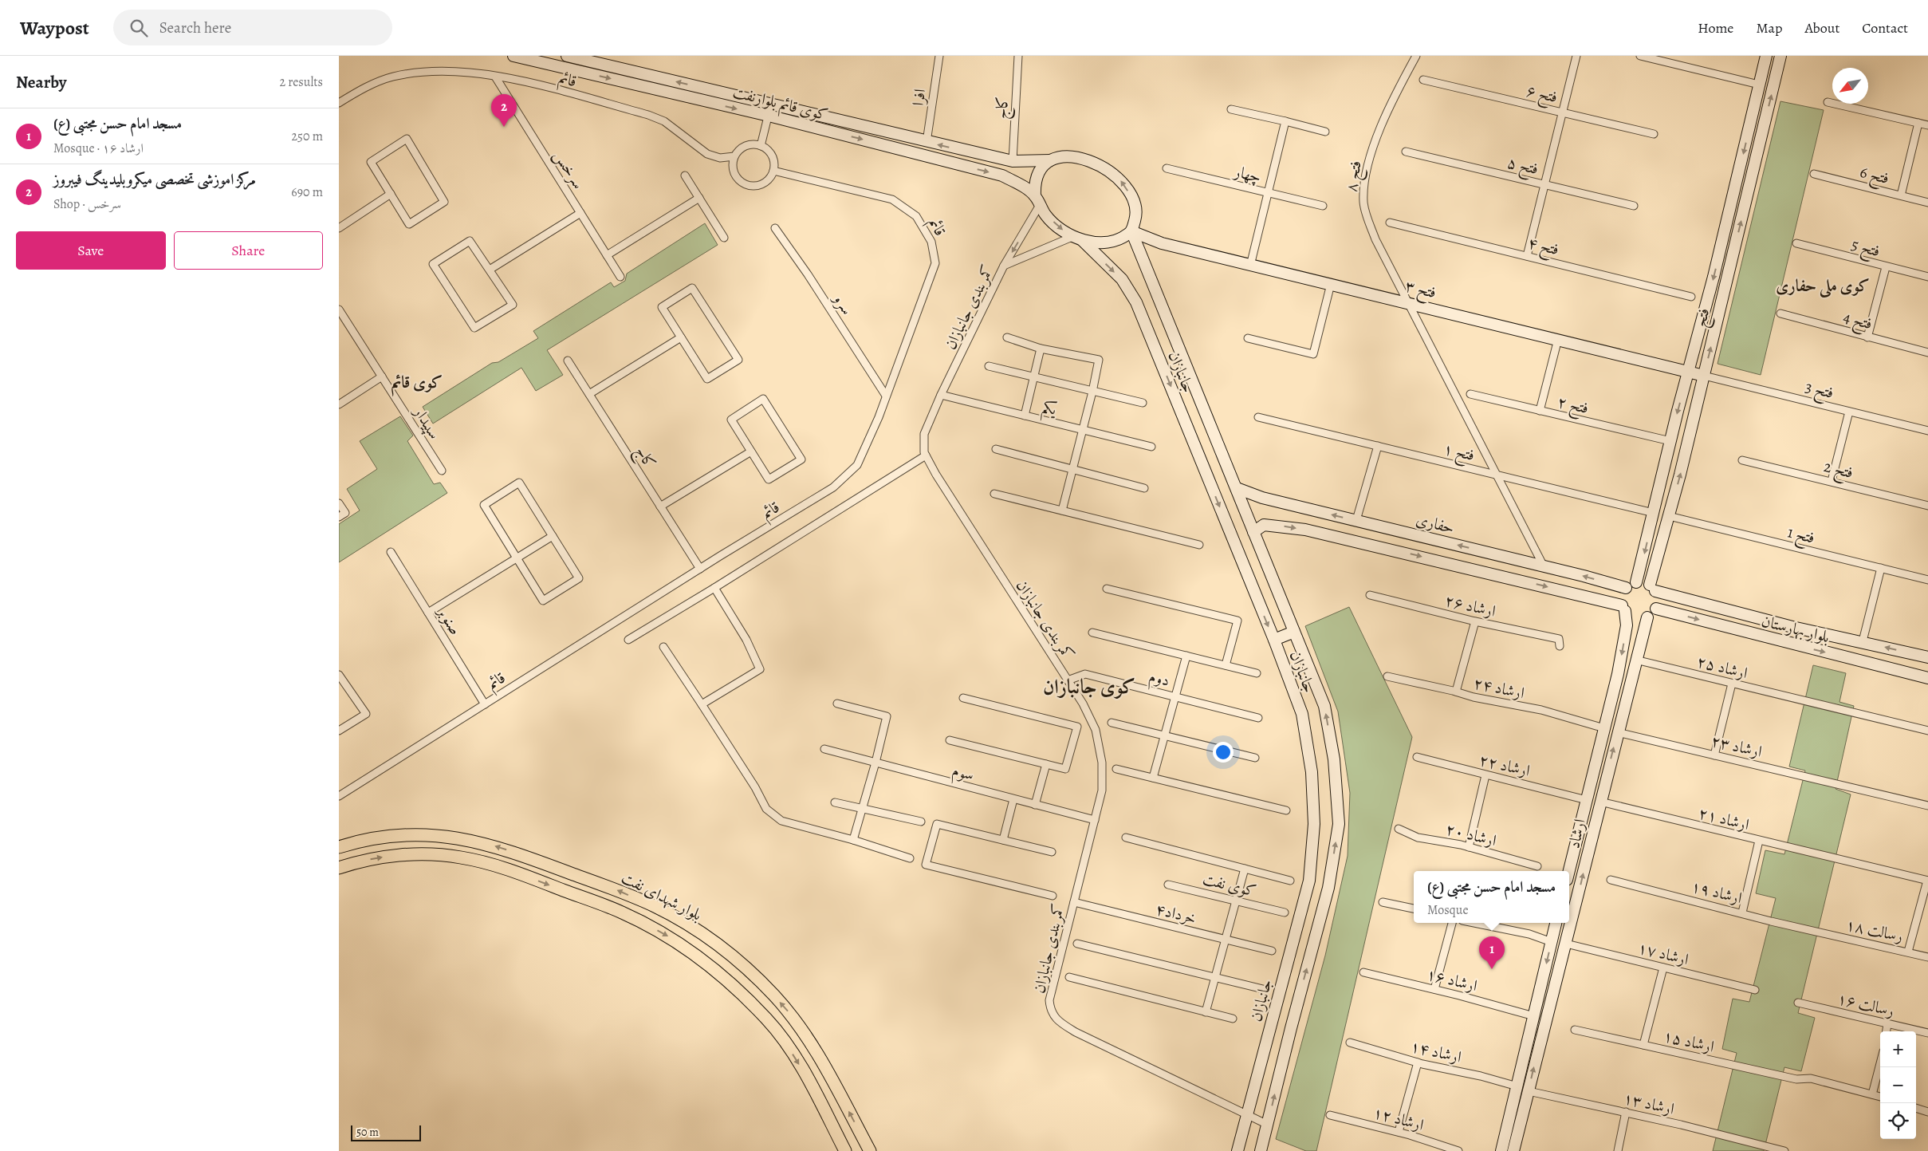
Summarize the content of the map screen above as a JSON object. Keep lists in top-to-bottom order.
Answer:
{
  "streets": {
    "main road": ["بلوار شهدای نفت"],
    "street": [
      "قائم",
      "فتح ۶",
      "افرا",
      "کوی قائم بلوارنفت",
      "کاج",
      "فتح ۵",
      "سرخس",
      "چهار",
      "فتح 6",
      "فتح ۸",
      "فتح ۴",
      "فتح 5",
      "فتح ۳",
      "سرو",
      "کمربندی جانبازان",
      "فتح",
      "فتح 4",
      "جانبازان",
      "فتح 3",
      "فتح ۲",
      "یکم",
      "سپیدار",
      "فتح ۱",
      "فتح 2",
      "حفاری",
      "فتح 1",
      "ارشاد ۲۶",
      "صنوبر",
      "بلوار بهارستان",
      "ارشاد ۲۵",
      "دوم",
      "ارشاد ۲۴",
      "ارشاد ۲۳",
      "ارشاد ۲۲",
      "سوم",
      "ارشاد ۲۱",
      "ارشاد",
      "ارشاد ۲۰",
      "کوی نفت",
      "ارشاد ۱۹",
      "خرداد۴",
      "رسالت ۱۸",
      "ارشاد ۱۷",
      "ارشاد ۱۶",
      "رسالت ۱۶",
      "ارشاد ۱۵",
      "ارشاد ۱۴",
      "ارشاد ۱۳",
      "ارشاد ۱۲"
    ]
  },
  "crossings": [
    ["قائم", "کاج"],
    ["قائم", "سرخس"],
    ["قائم", "سرو"],
    ["قائم", "صنوبر"],
    ["افرا", "کوی قائم بلوارنفت"],
    ["کوی قائم بلوارنفت", "کاج"],
    ["کوی قائم بلوارنفت", "فتح ۳"],
    ["کوی قائم بلوارنفت", "کمربندی جانبازان"],
    ["کوی قائم بلوارنفت", "جانبازان"],
    ["فتح ۸", "فتح ۳"],
    ["فتح ۸", "فتح ۱"],
    ["فتح ۸", "حفاری"],
    ["فتح ۳", "کمربندی جانبازان"],
    ["فتح ۳", "فتح"],
    ["فتح ۳", "جانبازان"],
    ["فتح ۳", "فتح 3"],
    ["کمربندی جانبازان", "جانبازان"],
    ["کمربندی جانبازان", "یکم"],
    ["کمربندی جانبازان", "دوم"],
    ["کمربندی جانبازان", "سوم"],
    ["کمربندی جانبازان", "خرداد۴"],
    ["فتح", "فتح 3"],
    ["فتح", "فتح ۲"],
    ["فتح", "فتح ۱"],
    ["فتح", "حفاری"],
    ["فتح", "فتح 1"],
    ["فتح", "بلوار بهارستان"],
    ["فتح", "ارشاد"],
    ["جانبازان", "حفاری"],
    ["حفاری", "بلوار بهارستان"],
    ["حفاری", "ارشاد"],
    ["بلوار بهارستان", "ارشاد"],
    ["ارشاد ۲۵", "ارشاد"],
    ["ارشاد ۲۴", "ارشاد"],
    ["ارشاد ۲۳", "ارشاد"],
    ["ارشاد ۲۲", "ارشاد"],
    ["ارشاد ۲۱", "ارشاد"],
    ["ارشاد", "ارشاد ۱۷"],
    ["ارشاد", "ارشاد ۱۳"],
    ["ارشاد ۱۹", "رسالت ۱۸"]
  ],
  "districts": ["کوی ملی حفاری", "کوی قائم", "کوی جانبازان"],
  "scale_bar": "50 m",
  "north": "bottom left",
  "page": {
    "header": "Waypost",
    "search": "Search here",
    "nav": [
      "Home",
      "Map",
      "About",
      "Contact"
    ],
    "heading": ["Nearby", "2 results"],
    "pins": ["2", "1"],
    "list": [
      {
        "mark": "1",
        "name": "مسجد امام حسن مجتبی (ع)",
        "note": "Mosque · ارشاد ۱۶",
        "value": "250 m"
      },
      {
        "mark": "2",
        "name": "مرکز اموزشی تخصصی میکروبلیدینگ فیبروز",
        "note": "Shop · سرخس",
        "value": "690 m"
      }
    ],
    "buttons": ["Save", "Share"],
    "popup": ["مسجد امام حسن مجتبی (ع)", "Mosque"],
    "map_buttons": ["+", "−"],
    "scale": "50 m"
  }
}
